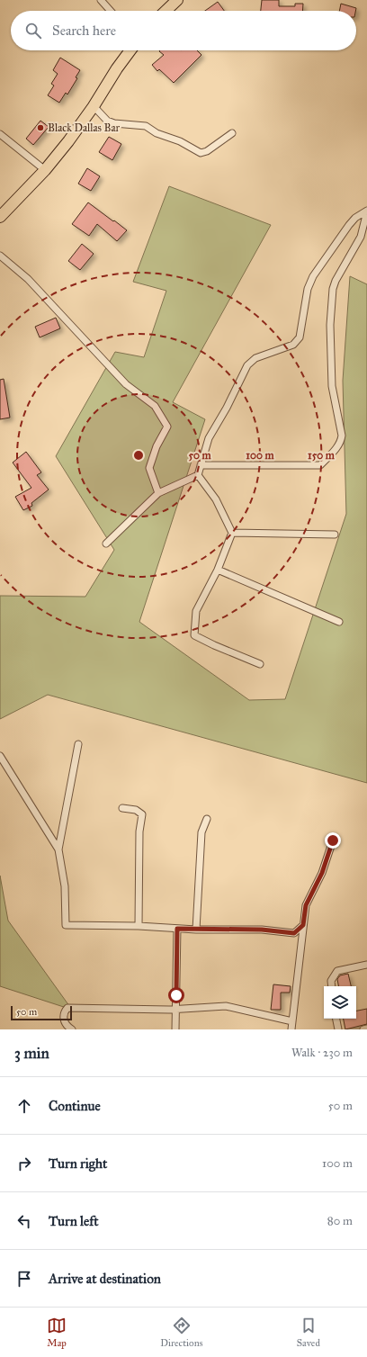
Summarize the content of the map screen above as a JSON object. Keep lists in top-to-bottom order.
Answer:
{
  "places": ["Black Dallas Bar"],
  "scale_bar": "50 m",
  "page": {
    "search": "Search here",
    "scale": "50 m",
    "heading": ["3 min", "Walk · 230 m"],
    "list": [
      ["Continue", "50 m"],
      ["Turn right", "100 m"],
      ["Turn left", "80 m"],
      "Arrive at destination"
    ],
    "nav": ["Map", "Directions", "Saved"]
  },
  "rings": ["50 m", "100 m", "150 m"]
}
